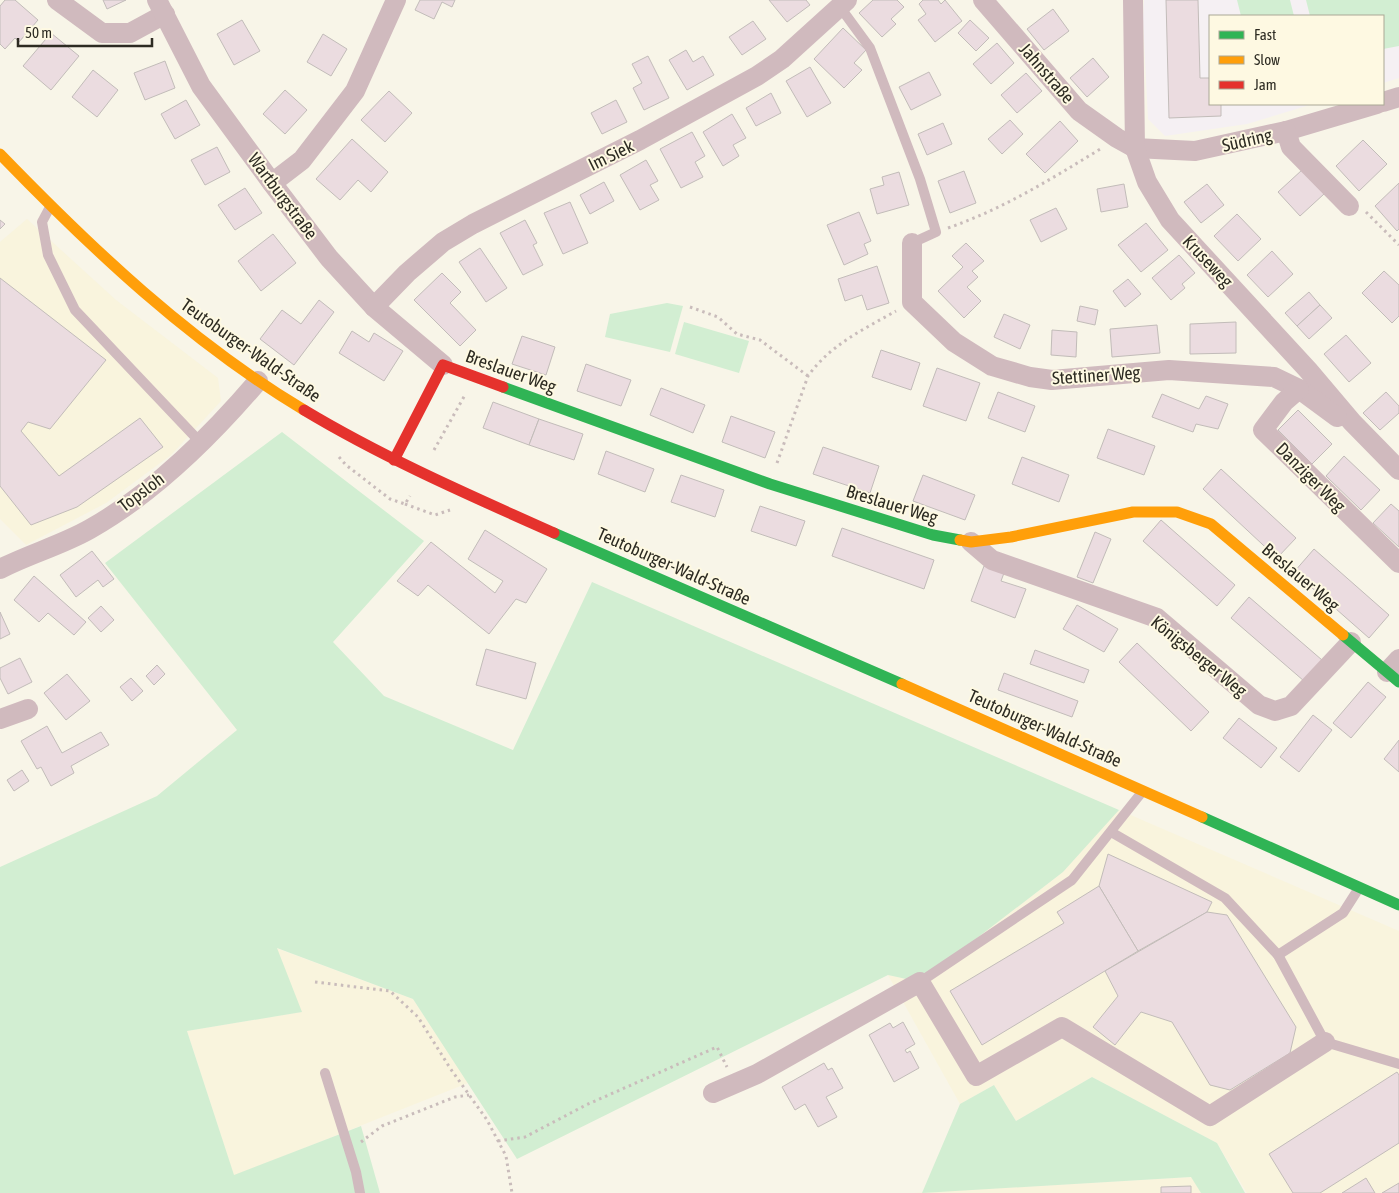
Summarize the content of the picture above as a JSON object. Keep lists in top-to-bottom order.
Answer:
{
  "streets": {
    "main road": ["Teutoburger-Wald-Straße", "Breslauer Weg"],
    "street": [
      "Jahnstraße",
      "Südring",
      "Im Siek",
      "Wartburgstraße",
      "Kruseweg",
      "Stettiner Weg",
      "Danziger Weg",
      "Topsloh",
      "Königsberger Weg"
    ]
  },
  "crossings": [
    ["Jahnstraße", "Südring"],
    ["Südring", "Kruseweg"],
    ["Im Siek", "Wartburgstraße"],
    ["Wartburgstraße", "Breslauer Weg"],
    ["Teutoburger-Wald-Straße", "Breslauer Weg"],
    ["Teutoburger-Wald-Straße", "Topsloh"],
    ["Breslauer Weg", "Königsberger Weg"],
    ["Stettiner Weg", "Danziger Weg"]
  ],
  "legend": ["Fast", "Slow", "Jam"],
  "scale_bar": "50 m"
}
